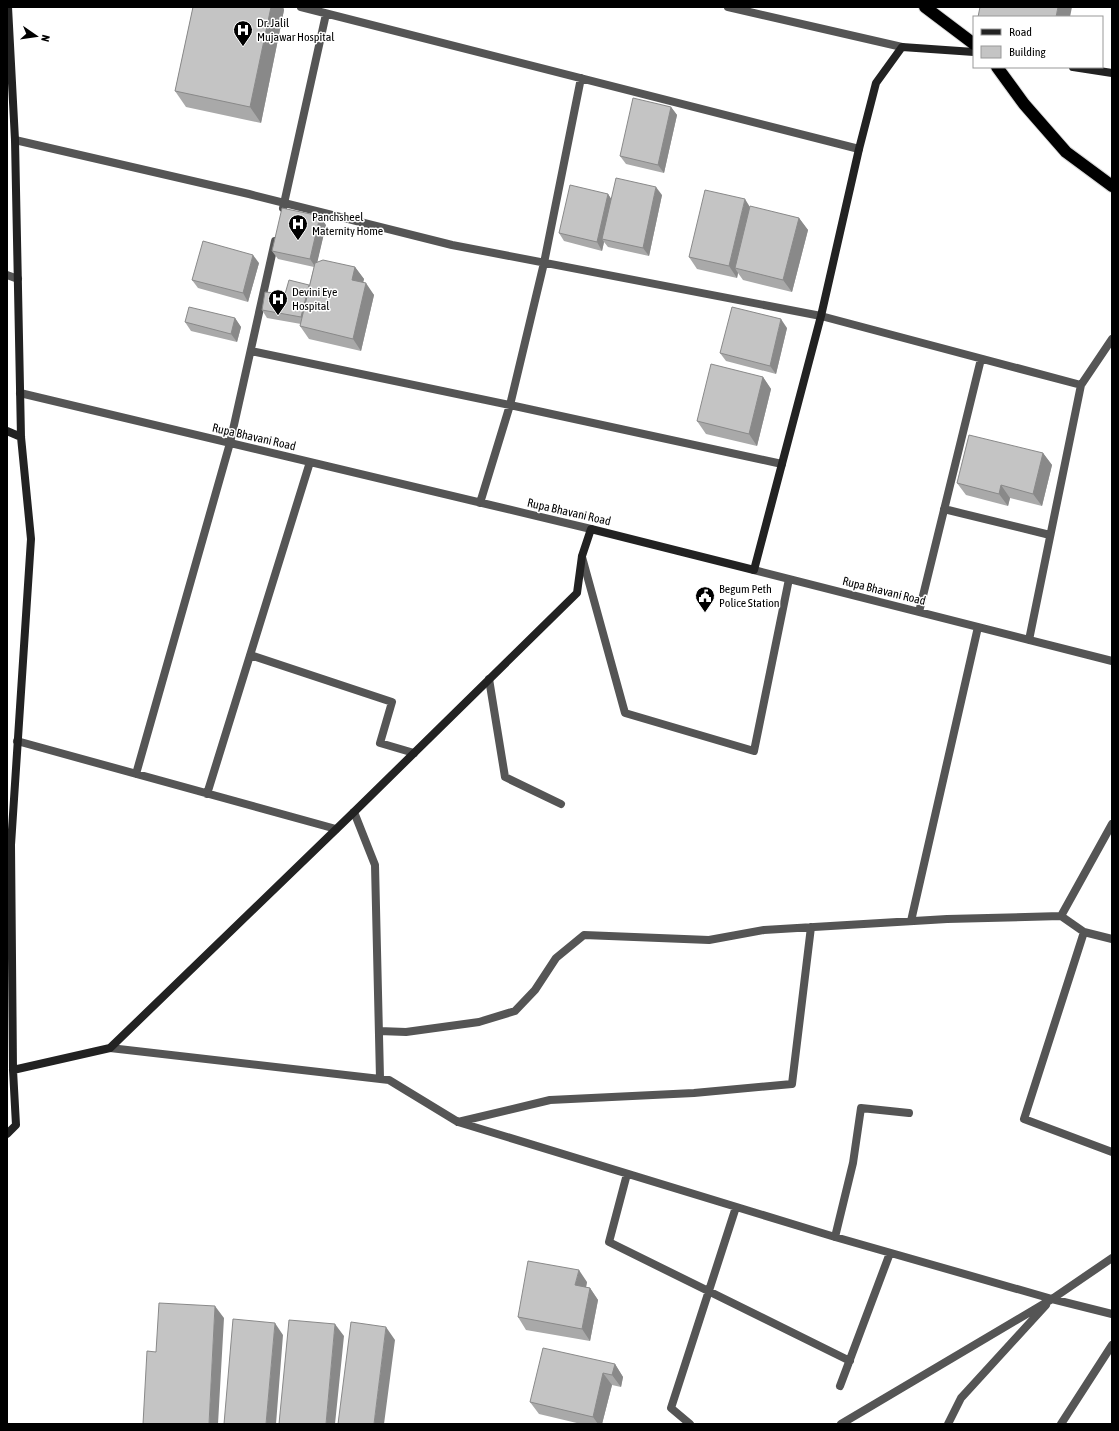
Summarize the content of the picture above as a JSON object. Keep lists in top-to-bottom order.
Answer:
{
  "streets": {
    "street": ["Rupa Bhavani Road"]
  },
  "places": {
    "hospital": ["Dr. Jalil Mujawar Hospital", "Panchsheel Maternity Home", "Devini Eye Hospital"],
    "public building": ["Begum Peth Police Station"]
  },
  "legend": ["Road", "Building"],
  "north": "right"
}
